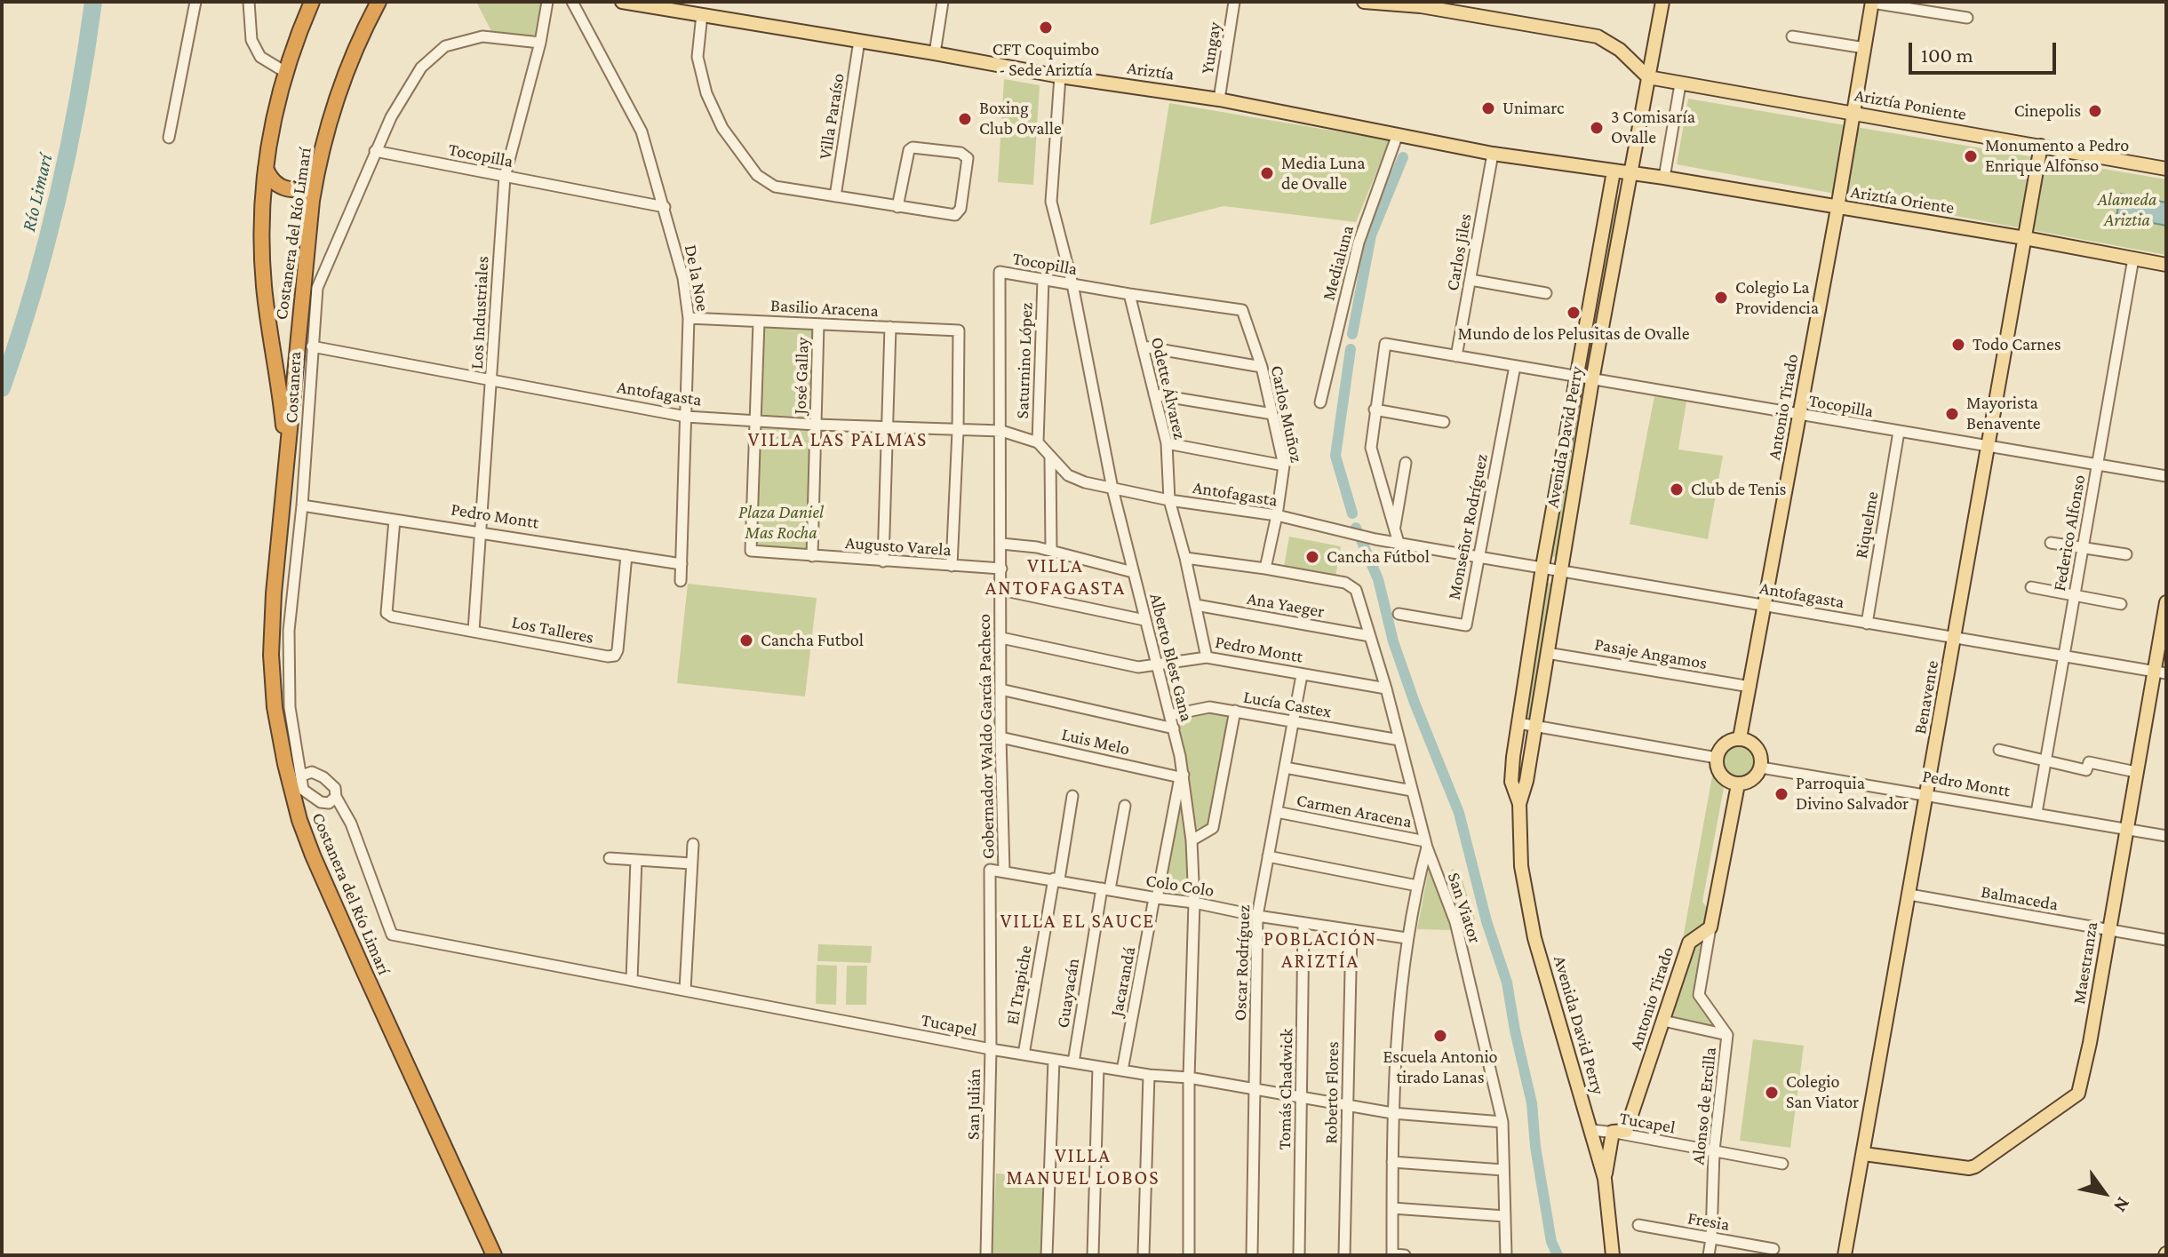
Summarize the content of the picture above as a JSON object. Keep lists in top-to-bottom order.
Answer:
{
  "streets": {
    "highway": ["Costanera del Río Limarí"],
    "main road": [
      "Ariztía",
      "Ariztía Poniente",
      "Ariztía Oriente",
      "Antonio Tirado",
      "Avenida David Perry",
      "Benavente",
      "Maestranza"
    ],
    "street": [
      "Yungay",
      "Villa Paraíso",
      "Tocopilla",
      "Carlos Jiles",
      "Medialuna",
      "De la Noe",
      "Basilio Aracena",
      "Los Industriales",
      "Saturnino López",
      "José Gallay",
      "Costanera",
      "Odette Álvarez",
      "Antofagasta",
      "Carlos Muñoz",
      "Pedro Montt",
      "Riquelme",
      "Monseñor Rodríguez",
      "Federico Alfonso",
      "Augusto Varela",
      "Ana Yaeger",
      "Los Talleres",
      "Pasaje Angamos",
      "Alberto Blest Gana",
      "Lucía Castex",
      "Gobernador Waldo García Pacheco",
      "Luis Melo",
      "Carmen Aracena",
      "Colo Colo",
      "Balmaceda",
      "San Viator",
      "Oscar Rodríguez",
      "Jacarandá",
      "El Trapiche",
      "Guayacán",
      "Tucapel",
      "Tomás Chadwick",
      "Roberto Flores",
      "San Julián",
      "Alonso de Ercilla",
      "Fresia"
    ]
  },
  "crossings": [
    ["Yungay", "Ariztía"],
    ["Ariztía", "Villa Paraíso"],
    ["Ariztía", "Ariztía Oriente"],
    ["Ariztía", "Carlos Jiles"],
    ["Ariztía", "Medialuna"],
    ["Ariztía", "Avenida David Perry"],
    ["Ariztía", "Alberto Blest Gana"],
    ["Ariztía Poniente", "Antonio Tirado"],
    ["Ariztía Poniente", "Avenida David Perry"],
    ["Ariztía Poniente", "Benavente"],
    ["Tocopilla", "Carlos Jiles"],
    ["Tocopilla", "De la Noe"],
    ["Tocopilla", "Los Industriales"],
    ["Tocopilla", "Saturnino López"],
    ["Tocopilla", "Costanera"],
    ["Tocopilla", "Odette Álvarez"],
    ["Tocopilla", "Antofagasta"],
    ["Tocopilla", "Antonio Tirado"],
    ["Tocopilla", "Carlos Muñoz"],
    ["Tocopilla", "Avenida David Perry"],
    ["Tocopilla", "Riquelme"],
    ["Tocopilla", "Monseñor Rodríguez"],
    ["Tocopilla", "Federico Alfonso"],
    ["Tocopilla", "Alberto Blest Gana"],
    ["Tocopilla", "Benavente"],
    ["Tocopilla", "Gobernador Waldo García Pacheco"],
    ["Ariztía Oriente", "Antonio Tirado"],
    ["Ariztía Oriente", "Avenida David Perry"],
    ["Ariztía Oriente", "Federico Alfonso"],
    ["Ariztía Oriente", "Benavente"],
    ["Costanera del Río Limarí", "Costanera"],
    ["De la Noe", "Basilio Aracena"],
    ["De la Noe", "Antofagasta"],
    ["De la Noe", "Pedro Montt"],
    ["Basilio Aracena", "José Gallay"],
    ["Basilio Aracena", "Antofagasta"],
    ["Los Industriales", "Costanera"],
    ["Los Industriales", "Antofagasta"],
    ["Los Industriales", "Pedro Montt"],
    ["Los Industriales", "Los Talleres"],
    ["Saturnino López", "Antofagasta"],
    ["José Gallay", "Antofagasta"],
    ["José Gallay", "Augusto Varela"],
    ["Costanera", "Antofagasta"],
    ["Costanera", "Pedro Montt"],
    ["Costanera", "Tucapel"],
    ["Odette Álvarez", "Antofagasta"],
    ["Odette Álvarez", "Pedro Montt"],
    ["Odette Álvarez", "Ana Yaeger"],
    ["Antofagasta", "Antonio Tirado"],
    ["Antofagasta", "Carlos Muñoz"],
    ["Antofagasta", "Avenida David Perry"],
    ["Antofagasta", "Riquelme"],
    ["Antofagasta", "Monseñor Rodríguez"],
    ["Antofagasta", "Federico Alfonso"],
    ["Antofagasta", "Augusto Varela"],
    ["Antofagasta", "Alberto Blest Gana"],
    ["Antofagasta", "Benavente"],
    ["Antofagasta", "Gobernador Waldo García Pacheco"],
    ["Antofagasta", "Maestranza"],
    ["Antonio Tirado", "Pedro Montt"],
    ["Antonio Tirado", "Pasaje Angamos"],
    ["Antonio Tirado", "Tucapel"],
    ["Antonio Tirado", "Alonso de Ercilla"],
    ["Carlos Muñoz", "San Viator"],
    ["Avenida David Perry", "Pasaje Angamos"],
    ["Avenida David Perry", "Tucapel"],
    ["Pedro Montt", "Federico Alfonso"],
    ["Pedro Montt", "Los Talleres"],
    ["Pedro Montt", "Alberto Blest Gana"],
    ["Pedro Montt", "Benavente"],
    ["Pedro Montt", "Gobernador Waldo García Pacheco"],
    ["Pedro Montt", "San Viator"],
    ["Pedro Montt", "Oscar Rodríguez"],
    ["Pedro Montt", "Maestranza"],
    ["Augusto Varela", "Gobernador Waldo García Pacheco"],
    ["Ana Yaeger", "San Viator"],
    ["Alberto Blest Gana", "Lucía Castex"],
    ["Alberto Blest Gana", "Luis Melo"],
    ["Alberto Blest Gana", "Colo Colo"],
    ["Alberto Blest Gana", "Jacarandá"],
    ["Alberto Blest Gana", "Tucapel"],
    ["Benavente", "Balmaceda"],
    ["Benavente", "Maestranza"],
    ["Lucía Castex", "San Viator"],
    ["Lucía Castex", "Oscar Rodríguez"],
    ["Gobernador Waldo García Pacheco", "Luis Melo"],
    ["Gobernador Waldo García Pacheco", "Colo Colo"],
    ["Luis Melo", "Jacarandá"],
    ["Carmen Aracena", "San Viator"],
    ["Carmen Aracena", "Oscar Rodríguez"],
    ["Colo Colo", "Oscar Rodríguez"],
    ["Colo Colo", "Jacarandá"],
    ["Colo Colo", "El Trapiche"],
    ["Colo Colo", "Guayacán"],
    ["Colo Colo", "Tomás Chadwick"],
    ["Colo Colo", "Roberto Flores"],
    ["Colo Colo", "San Julián"],
    ["Balmaceda", "Maestranza"],
    ["San Viator", "Tucapel"],
    ["Oscar Rodríguez", "Tucapel"],
    ["Jacarandá", "Tucapel"],
    ["El Trapiche", "Tucapel"],
    ["Guayacán", "Tucapel"],
    ["Tucapel", "Tomás Chadwick"],
    ["Tucapel", "Roberto Flores"],
    ["Tucapel", "San Julián"],
    ["Tucapel", "Alonso de Ercilla"],
    ["Alonso de Ercilla", "Fresia"]
  ],
  "districts": [
    "VILLA LAS PALMAS",
    "VILLA ANTOFAGASTA",
    "VILLA EL SAUCE",
    "POBLACIÓN ARIZTÍA",
    "VILLA MANUEL LOBOS"
  ],
  "water": ["Río Limarí"],
  "parks": ["Alameda Ariztia", "Plaza Daniel Mas Rocha"],
  "places": [
    "CFT Coquimbo - Sede Ariztía",
    "Unimarc",
    "Cinepolis",
    "Boxing Club Ovalle",
    "3 Comisaría Ovalle",
    "Monumento a Pedro Enrique Alfonso",
    "Media Luna de Ovalle",
    "Colegio La Providencia",
    "Mundo de los Pelusitas de Ovalle",
    "Todo Carnes",
    "Mayorista Benavente",
    "Club de Tenis",
    "Cancha Fútbol",
    "Cancha Futbol",
    "Parroquia Divino Salvador",
    "Escuela Antonio tirado Lanas",
    "Colegio San Viator"
  ],
  "scale_bar": "100 m",
  "north": "bottom right"
}
